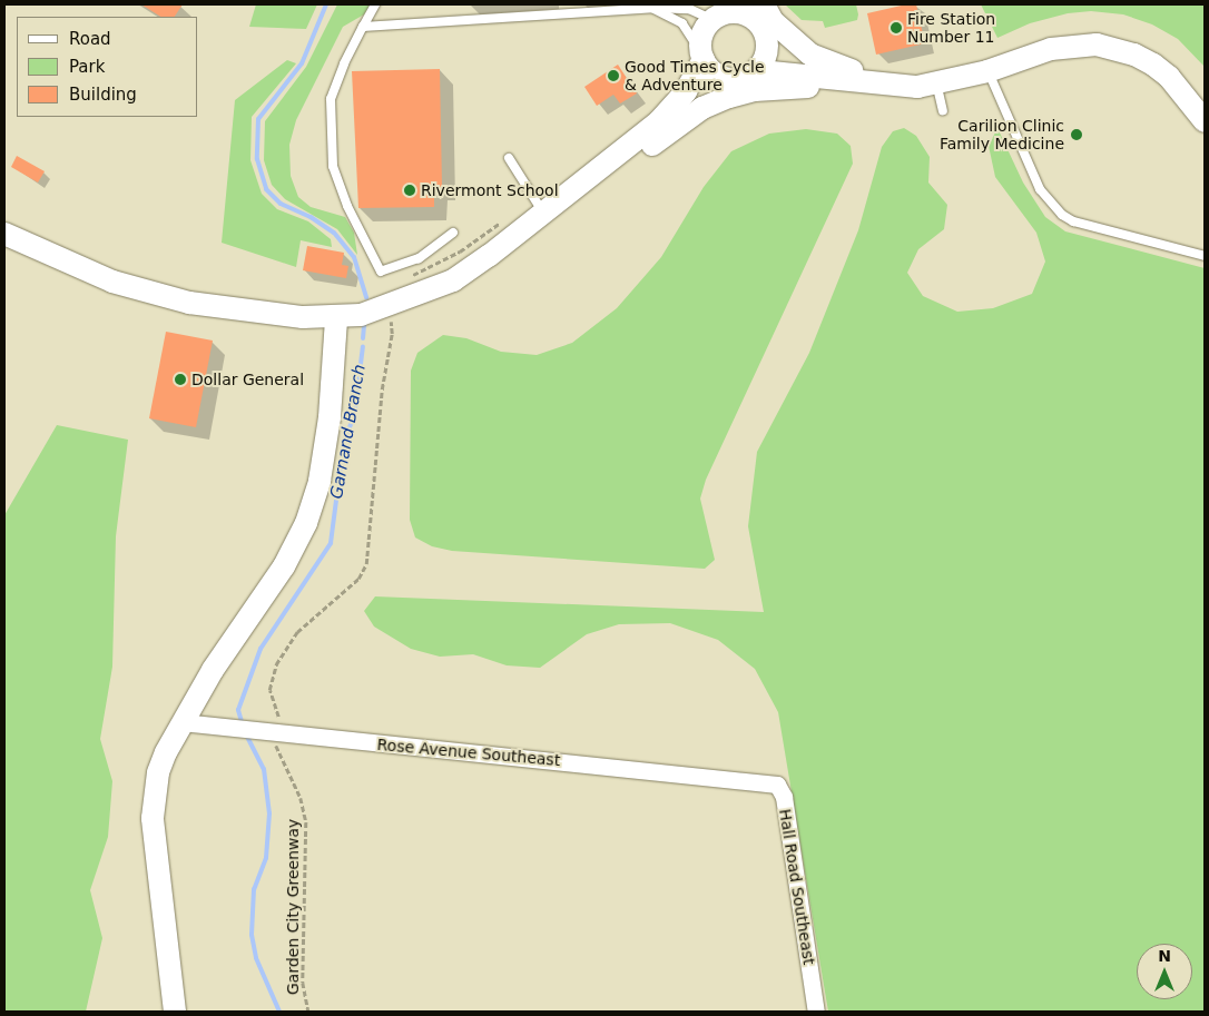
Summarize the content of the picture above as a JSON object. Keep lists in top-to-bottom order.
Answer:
{
  "streets": {
    "street": ["Rose Avenue Southeast", "Hall Road Southeast"],
    "path": ["Garden City Greenway"]
  },
  "crossings": [
    ["Rose Avenue Southeast", "Hall Road Southeast"]
  ],
  "water": ["Garnand Branch"],
  "places": [
    "Fire Station Number 11",
    "Good Times Cycle & Adventure",
    "Carilion Clinic Family Medicine",
    "Rivermont School",
    "Dollar General"
  ],
  "legend": ["Road", "Park", "Building"],
  "north": "top"
}
